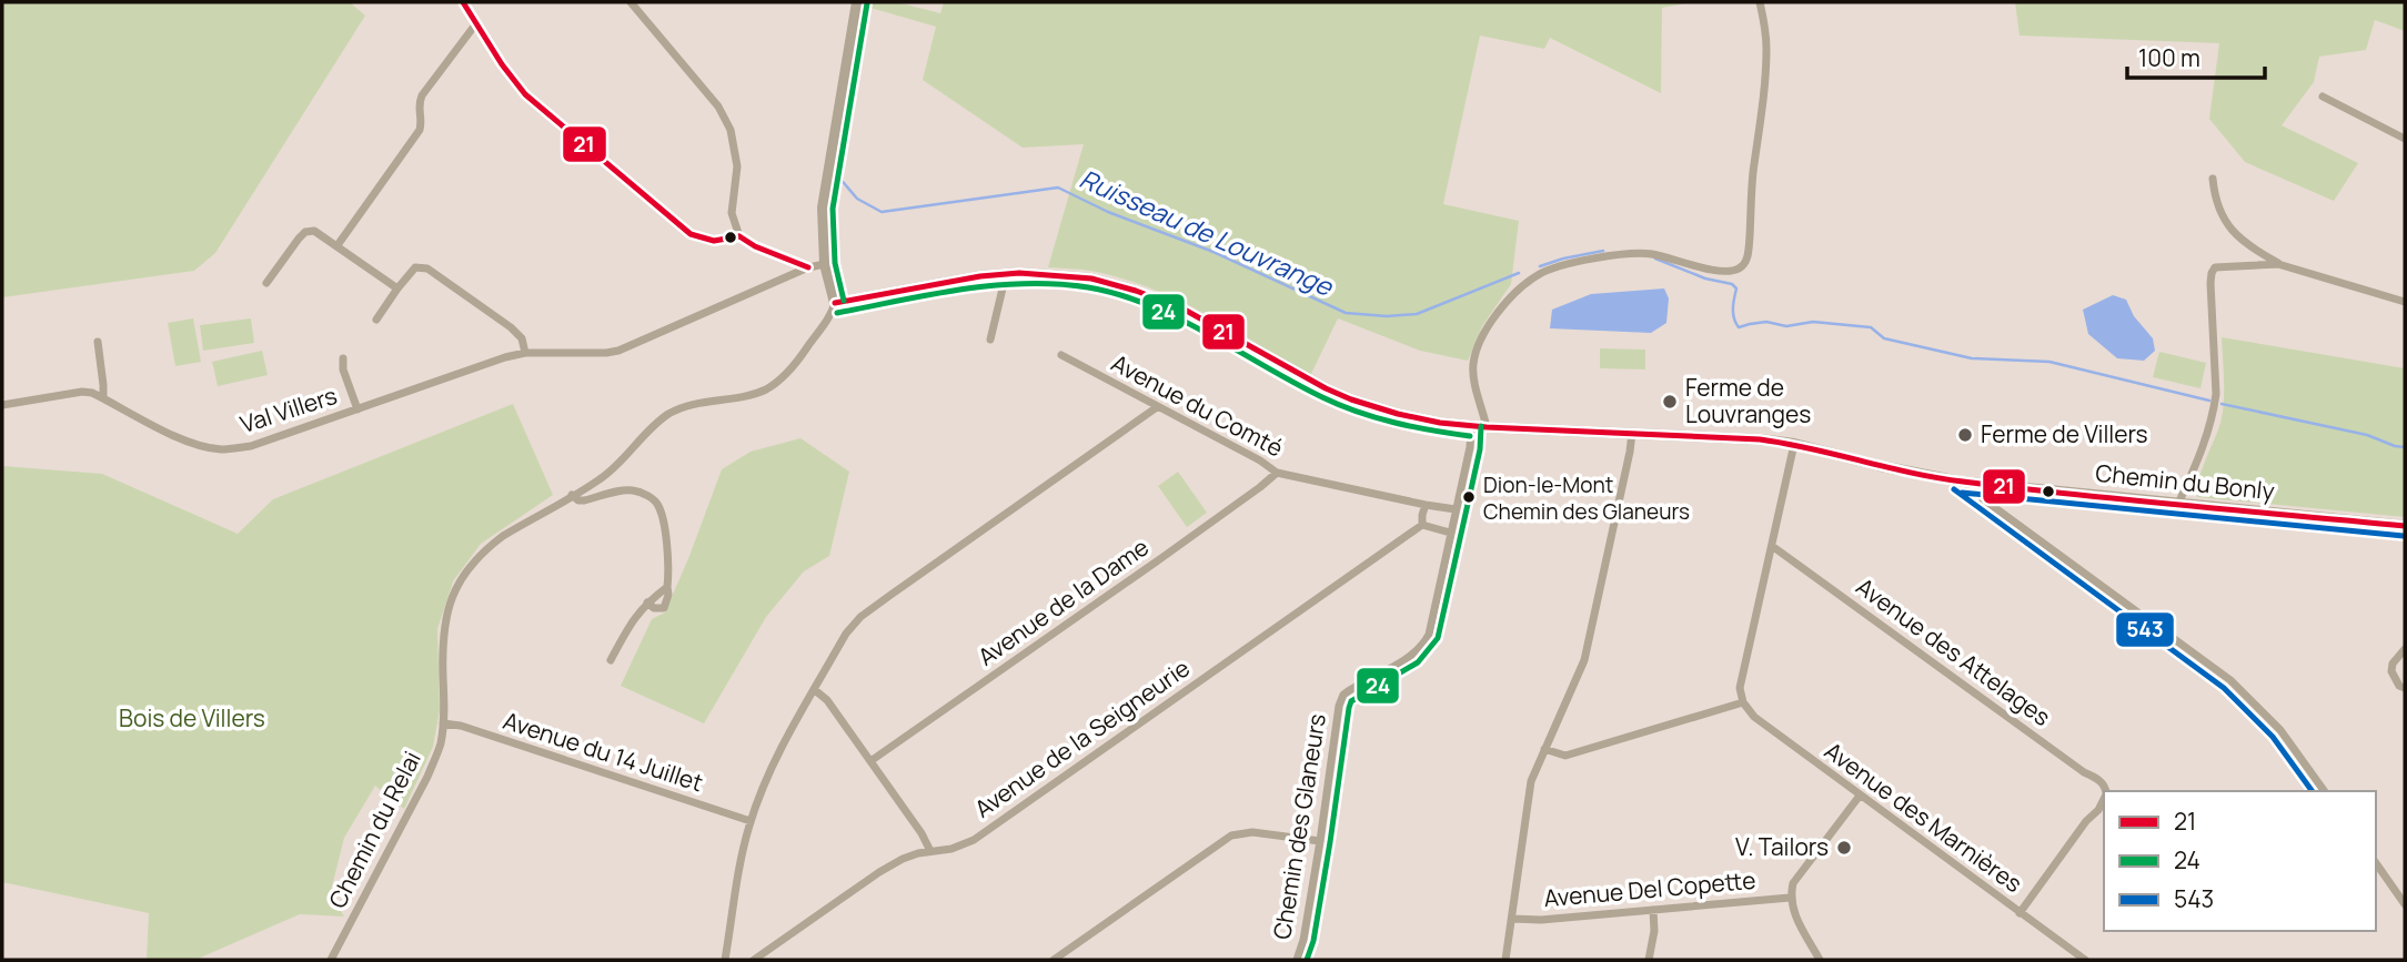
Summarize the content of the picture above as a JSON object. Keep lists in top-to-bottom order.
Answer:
{
  "streets": {
    "street": [
      "Avenue du Comté",
      "Val Villers",
      "Chemin du Bonly",
      "Avenue de la Dame",
      "Avenue des Attelages",
      "Avenue de la Seigneurie",
      "Avenue du 14 Juillet",
      "Avenue des Marnières",
      "Chemin des Glaneurs",
      "Chemin du Relai",
      "Avenue Del Copette"
    ]
  },
  "crossings": [
    ["Avenue du Comté", "Avenue de la Dame"],
    ["Avenue du Comté", "Chemin des Glaneurs"],
    ["Chemin du Bonly", "Chemin des Glaneurs"],
    ["Chemin du Bonly", "Chemin du Relai"],
    ["Avenue des Attelages", "Avenue des Marnières"],
    ["Avenue du 14 Juillet", "Chemin du Relai"]
  ],
  "water": ["Ruisseau de Louvrange"],
  "parks": ["Bois de Villers"],
  "places": [
    "Ferme de Louvranges",
    "Ferme de Villers",
    "Dion-le-Mont Chemin des Glaneurs",
    "V. Tailors"
  ],
  "lines": ["transit line 21", "transit line 24", "transit line 543"],
  "legend": ["21", "24", "543"],
  "scale_bar": "100 m"
}
